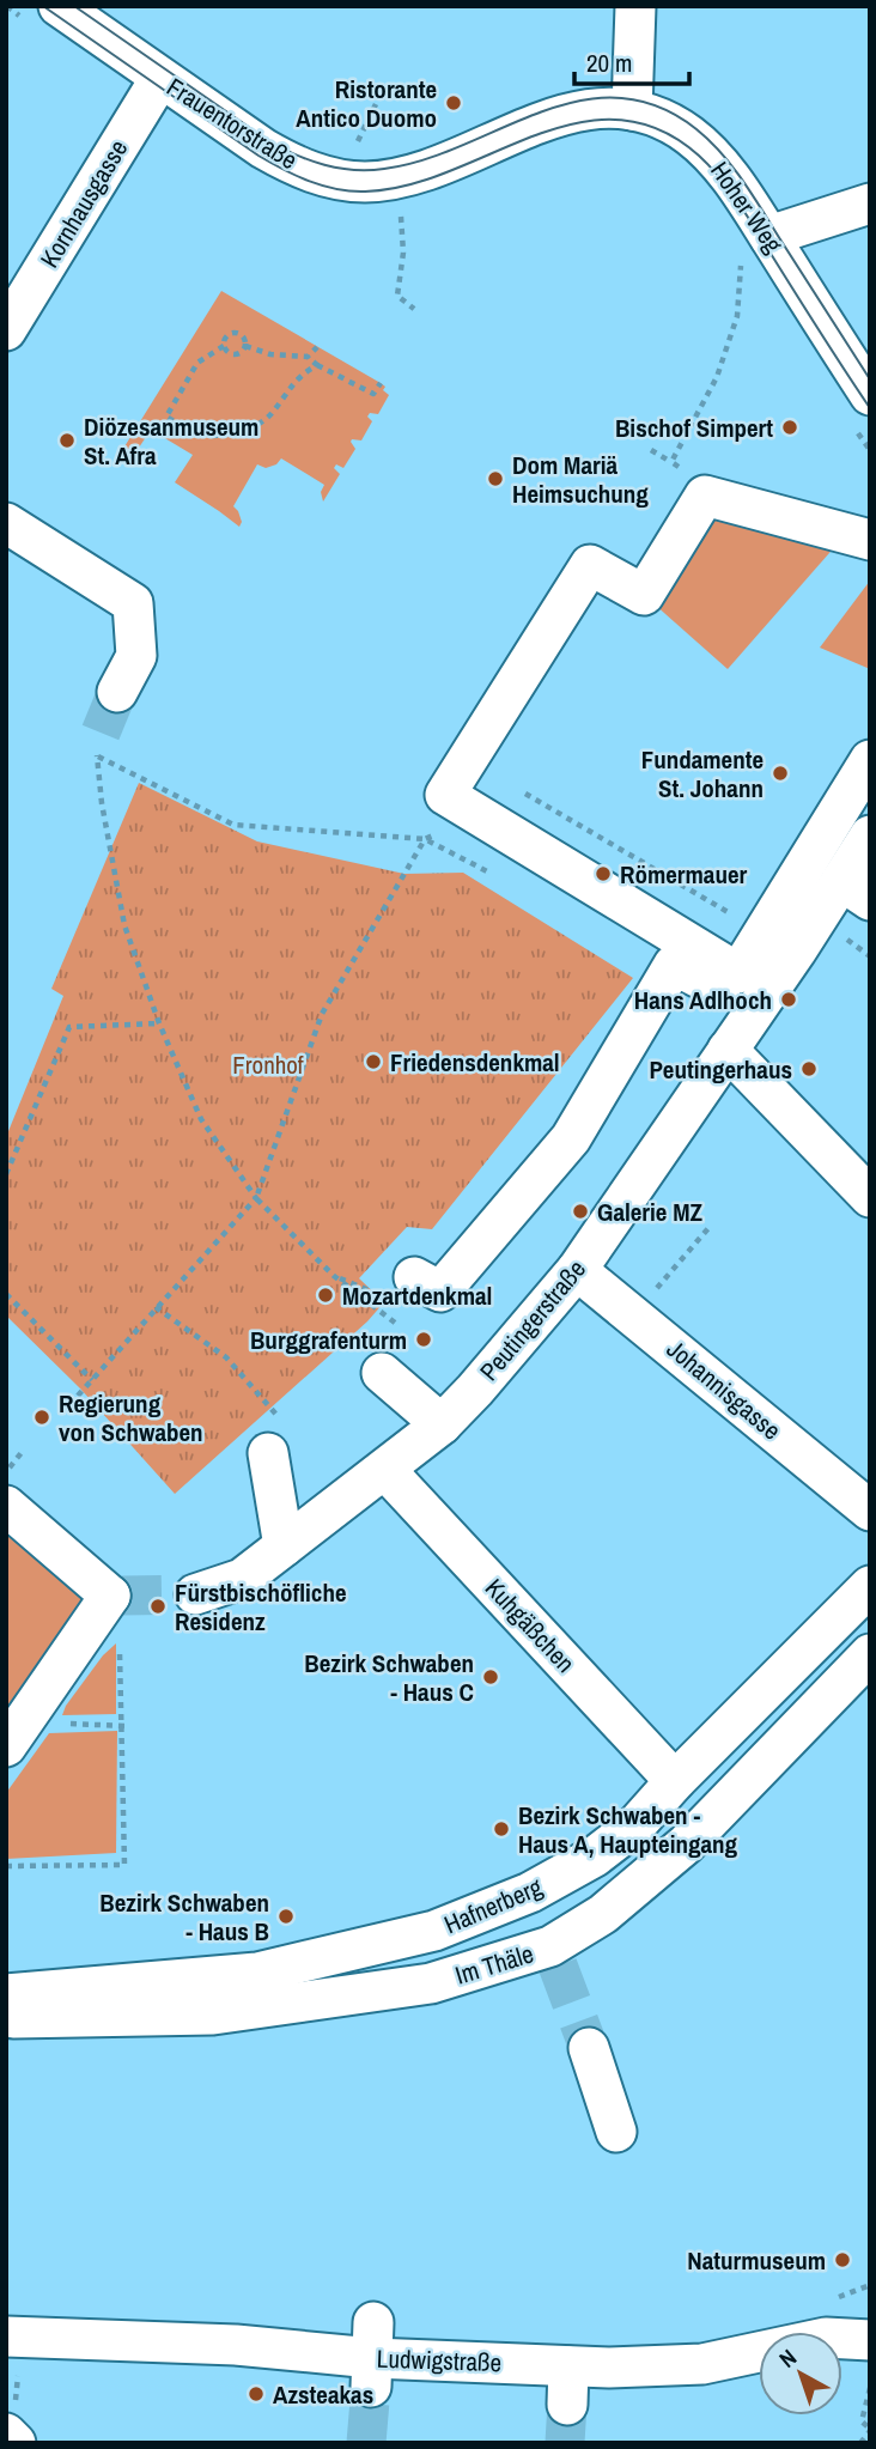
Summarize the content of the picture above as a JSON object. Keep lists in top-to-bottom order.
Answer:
{
  "streets": {
    "street": [
      "Frauentorstraße",
      "Kornhausgasse",
      "Hoher Weg",
      "Peutingerstraße",
      "Johannisgasse",
      "Kuhgäßchen",
      "Hafnerberg",
      "Im Thäle",
      "Ludwigstraße"
    ]
  },
  "crossings": [
    ["Frauentorstraße", "Kornhausgasse"],
    ["Frauentorstraße", "Hoher Weg"],
    ["Peutingerstraße", "Johannisgasse"],
    ["Peutingerstraße", "Kuhgäßchen"],
    ["Kuhgäßchen", "Hafnerberg"]
  ],
  "parks": ["Fronhof"],
  "places": [
    "Ristorante Antico Duomo",
    "Bischof Simpert",
    "Diözesanmuseum St. Afra",
    "Dom Mariä Heimsuchung",
    "Fundamente St. Johann",
    "Römermauer",
    "Hans Adlhoch",
    "Friedensdenkmal",
    "Peutingerhaus",
    "Galerie MZ",
    "Mozartdenkmal",
    "Burggrafenturm",
    "Regierung von Schwaben",
    "Fürstbischöfliche Residenz",
    "Bezirk Schwaben - Haus C",
    "Bezirk Schwaben - Haus A, Haupteingang",
    "Bezirk Schwaben - Haus B",
    "Naturmuseum",
    "Azsteakas"
  ],
  "scale_bar": "20 m",
  "north": "top left"
}
